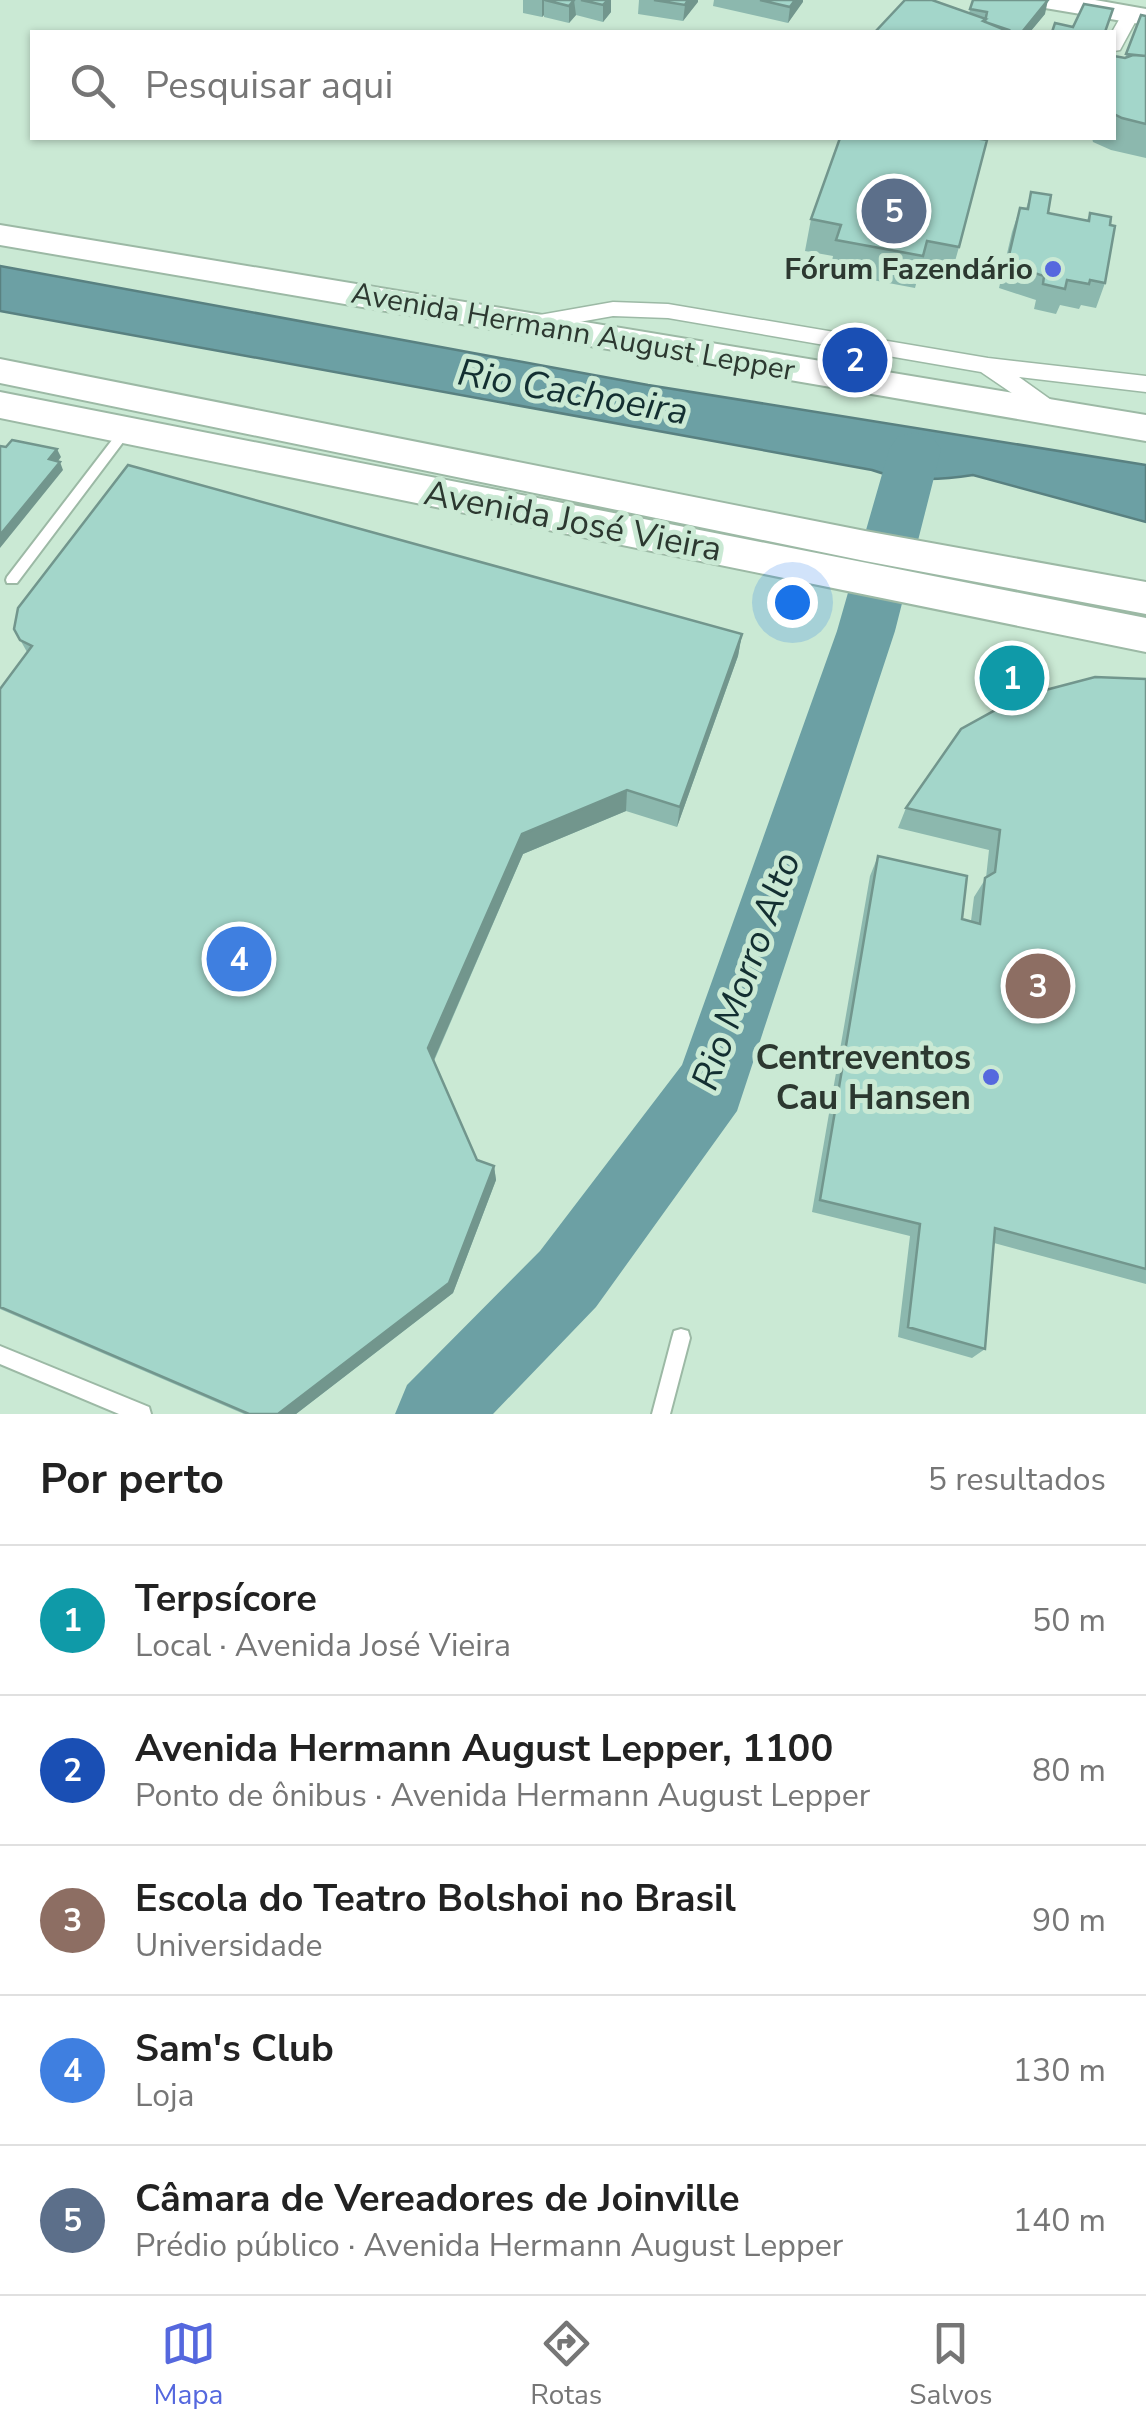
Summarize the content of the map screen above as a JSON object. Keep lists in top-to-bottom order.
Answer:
{
  "streets": {
    "main road": ["Avenida Hermann August Lepper", "Avenida José Vieira"]
  },
  "water": ["Rio Cachoeira", "Rio Morro Alto"],
  "places": ["Fórum Fazendário", "Centreventos Cau Hansen"],
  "page": {
    "search": "Pesquisar aqui",
    "pins": [
      "5",
      "2",
      "1",
      "4",
      "3"
    ],
    "heading": ["Por perto", "5 resultados"],
    "list": [
      {
        "mark": "1",
        "name": "Terpsícore",
        "note": "Local · Avenida José Vieira",
        "value": "50 m"
      },
      {
        "mark": "2",
        "name": "Avenida Hermann August Lepper, 1100",
        "note": "Ponto de ônibus · Avenida Hermann August Lepper",
        "value": "80 m"
      },
      {
        "mark": "3",
        "name": "Escola do Teatro Bolshoi no Brasil",
        "note": "Universidade",
        "value": "90 m"
      },
      {
        "mark": "4",
        "name": "Sam's Club",
        "note": "Loja",
        "value": "130 m"
      },
      {
        "mark": "5",
        "name": "Câmara de Vereadores de Joinville",
        "note": "Prédio público · Avenida Hermann August Lepper",
        "value": "140 m"
      }
    ],
    "nav": ["Mapa", "Rotas", "Salvos"]
  }
}
